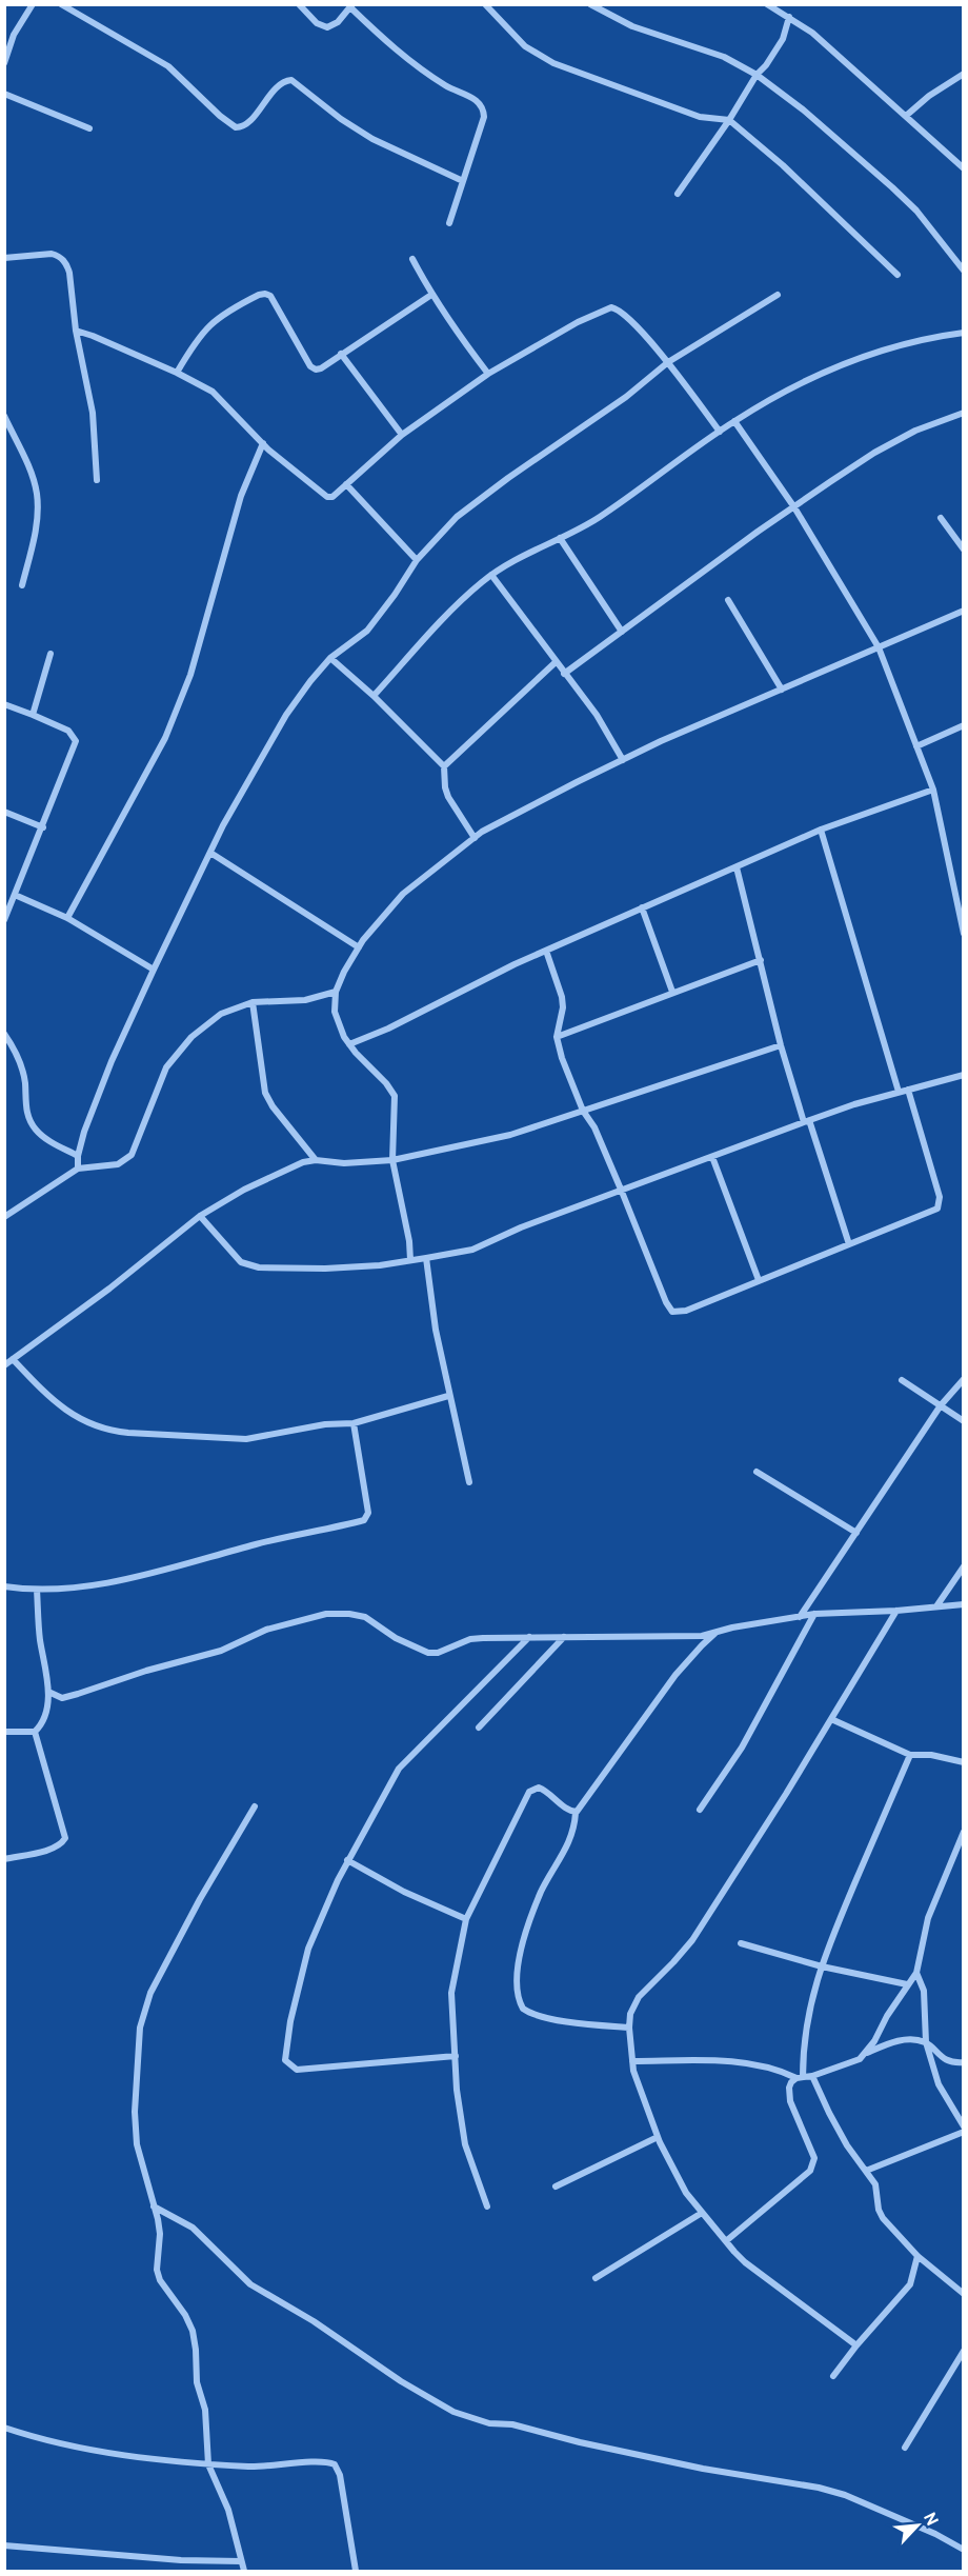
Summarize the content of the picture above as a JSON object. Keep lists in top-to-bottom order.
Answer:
{
  "north": "top right"
}
